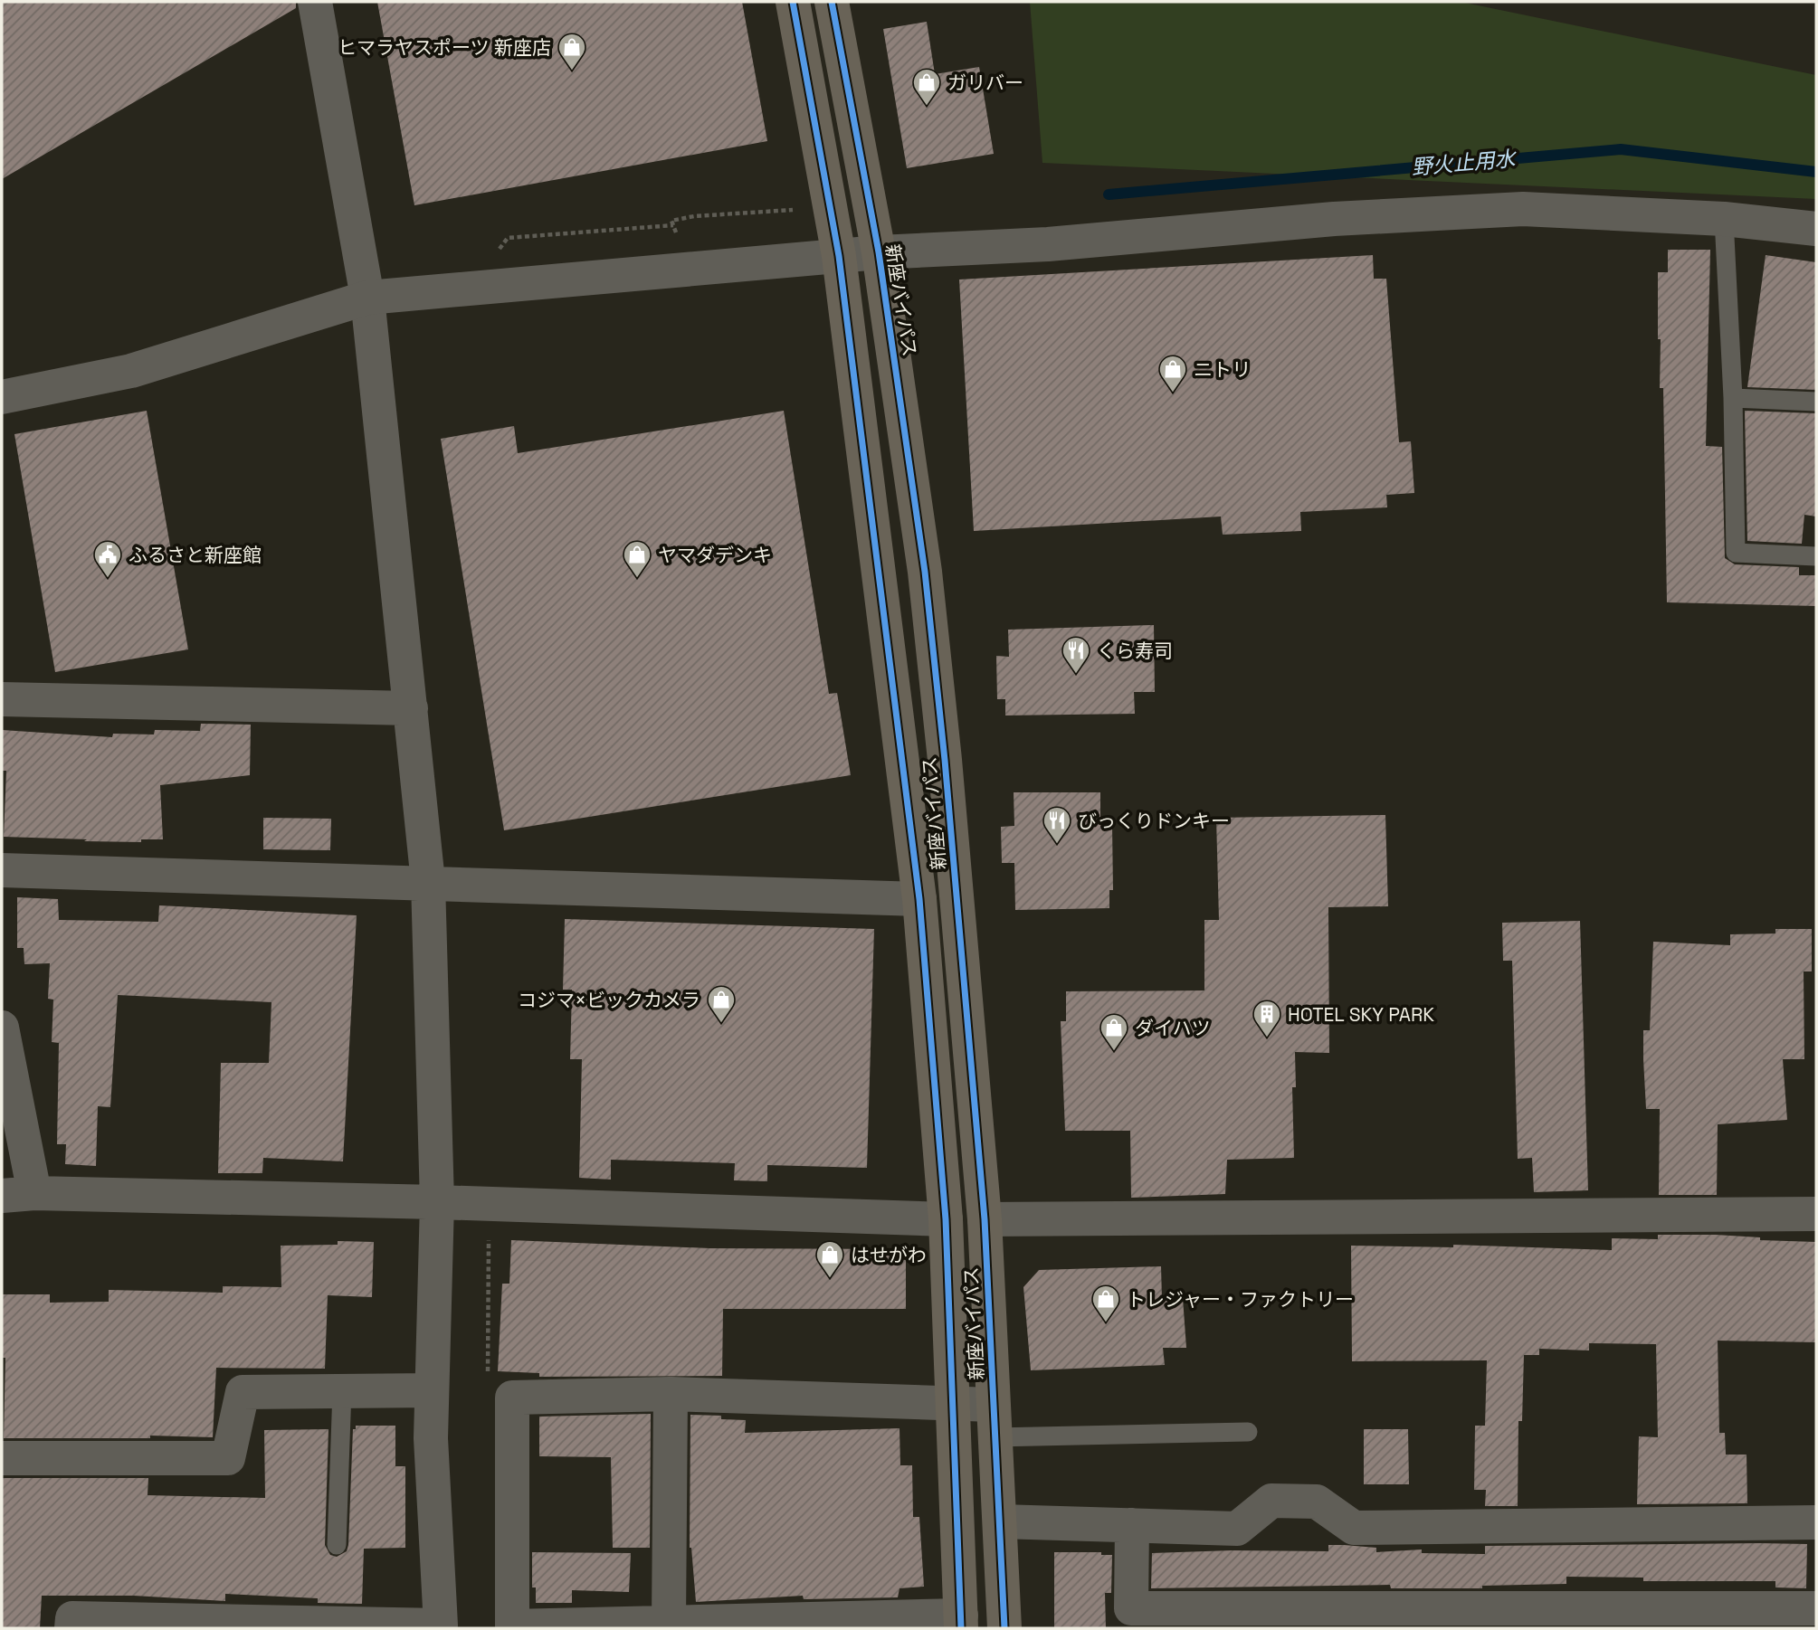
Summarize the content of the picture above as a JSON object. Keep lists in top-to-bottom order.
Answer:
{
  "streets": {
    "highway": ["新座バイパス"]
  },
  "water": ["野火止用水"],
  "places": {
    "shop": [
      "ヒマラヤスポーツ 新座店",
      "ガリバー",
      "ニトリ",
      "ヤマダデンキ",
      "コジマ×ビックカメラ",
      "ダイハツ",
      "はせがわ",
      "トレジャー・ファクトリー"
    ],
    "public building": ["ふるさと新座館"],
    "restaurant": ["くら寿司", "びっくりドンキー"],
    "building": ["HOTEL SKY PARK"]
  }
}
